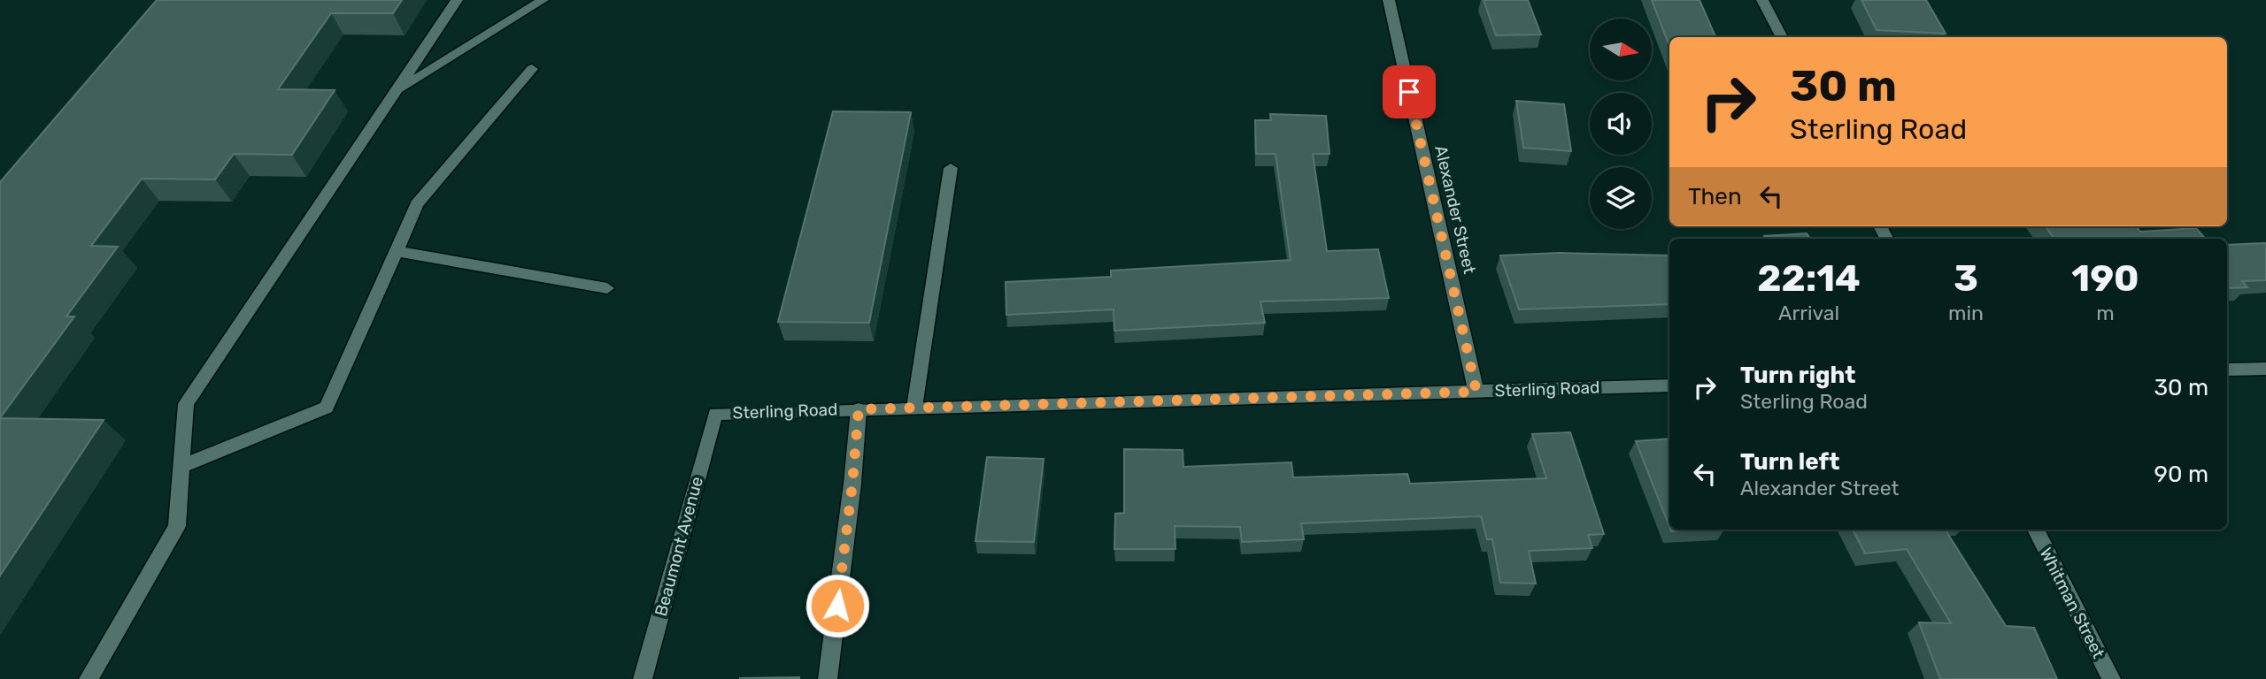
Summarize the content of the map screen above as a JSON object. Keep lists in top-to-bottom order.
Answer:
{
  "streets": {
    "street": [
      "Alexander Street",
      "Sterling Road",
      "Beaumont Avenue",
      "Whitman Street"
    ]
  },
  "crossings": [
    ["Alexander Street", "Sterling Road"],
    ["Sterling Road", "Beaumont Avenue"]
  ],
  "north": "right",
  "page": {
    "turn": ["30 m", "Sterling Road"],
    "then": "Then",
    "eta": [
      "22:14",
      "Arrival",
      "3",
      "min",
      "190",
      "m"
    ],
    "list": [
      {
        "name": "Turn right",
        "note": "Sterling Road",
        "value": "30 m"
      },
      {
        "name": "Turn left",
        "note": "Alexander Street",
        "value": "90 m"
      }
    ]
  }
}
